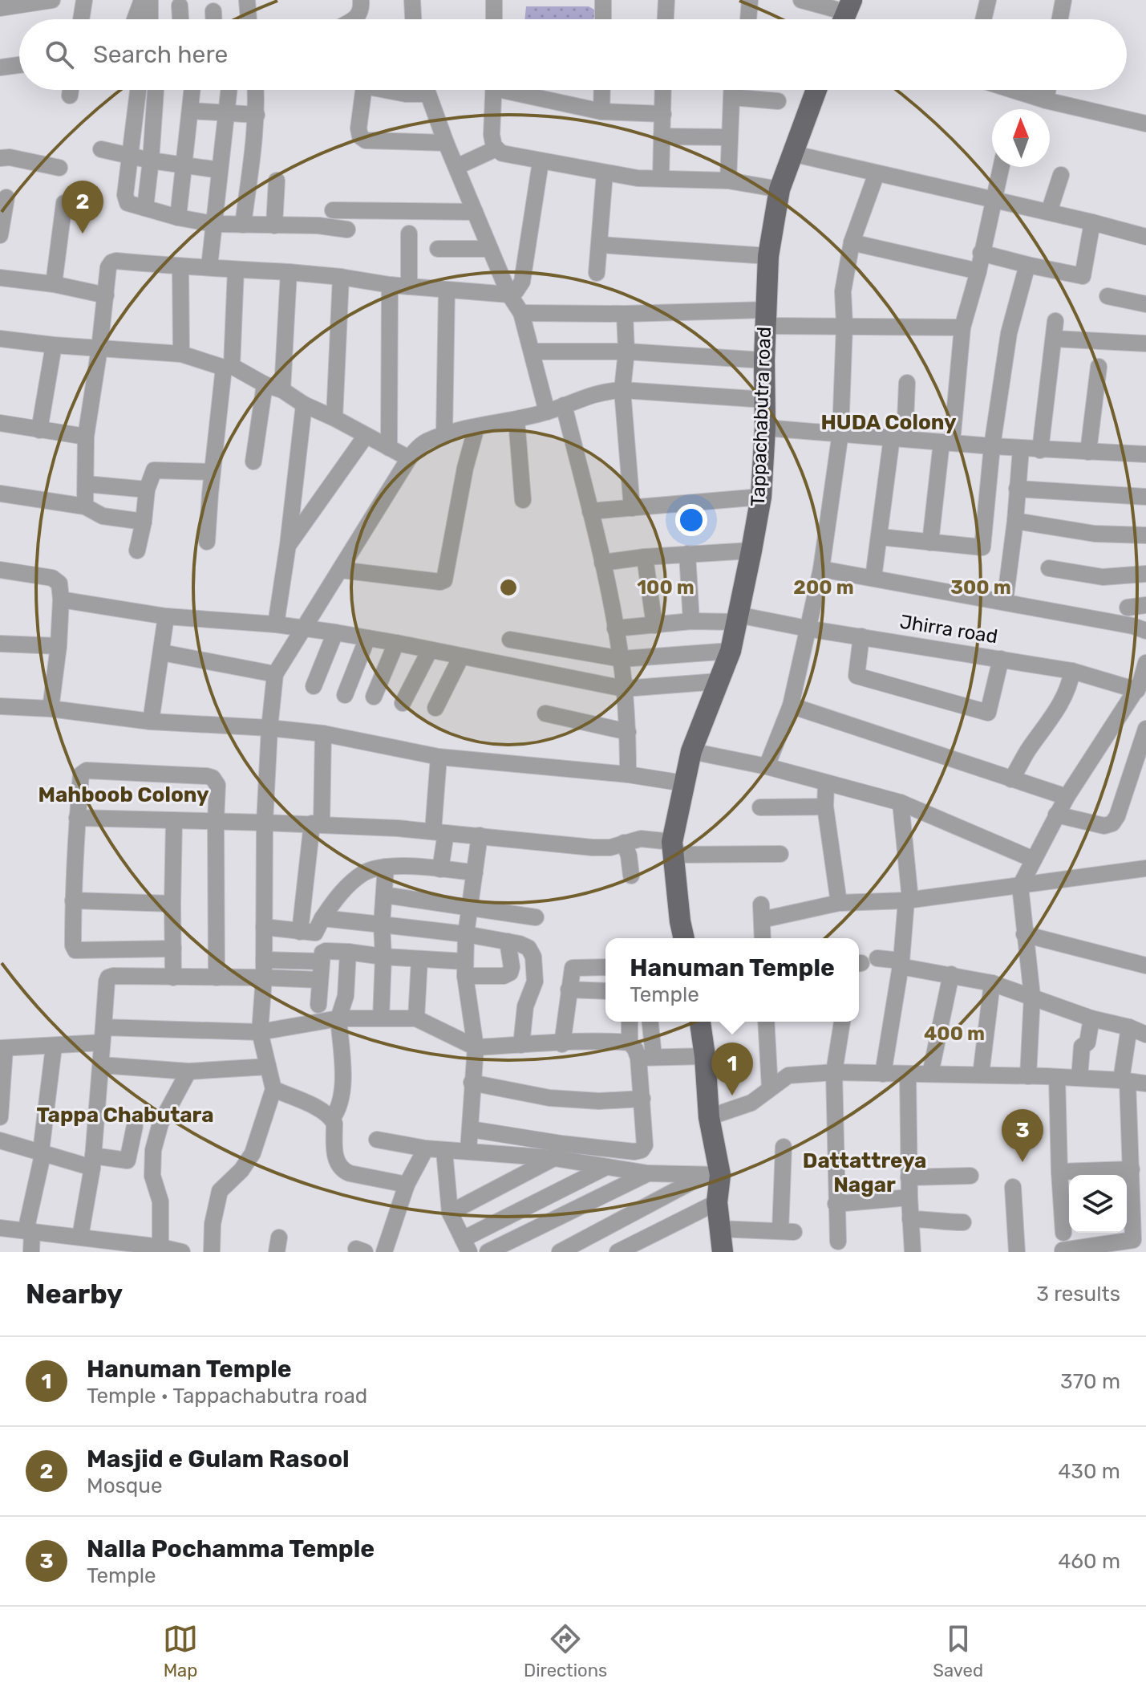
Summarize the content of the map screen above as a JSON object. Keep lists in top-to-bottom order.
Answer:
{
  "streets": {
    "main road": ["Tappachabutra road"],
    "street": ["Jhirra road"]
  },
  "crossings": [
    ["Tappachabutra road", "Jhirra road"]
  ],
  "districts": [
    "HUDA Colony",
    "Mahboob Colony",
    "Tappa Chabutara",
    "Dattattreya Nagar"
  ],
  "north": "top",
  "page": {
    "search": "Search here",
    "pins": ["2", "1", "3"],
    "popup": ["Hanuman Temple", "Temple"],
    "heading": ["Nearby", "3 results"],
    "list": [
      {
        "mark": "1",
        "name": "Hanuman Temple",
        "note": "Temple · Tappachabutra road",
        "value": "370 m"
      },
      {
        "mark": "2",
        "name": "Masjid e Gulam Rasool",
        "note": "Mosque",
        "value": "430 m"
      },
      {
        "mark": "3",
        "name": "Nalla Pochamma Temple",
        "note": "Temple",
        "value": "460 m"
      }
    ],
    "nav": ["Map", "Directions", "Saved"]
  },
  "rings": [
    "100 m",
    "200 m",
    "300 m",
    "400 m"
  ]
}
